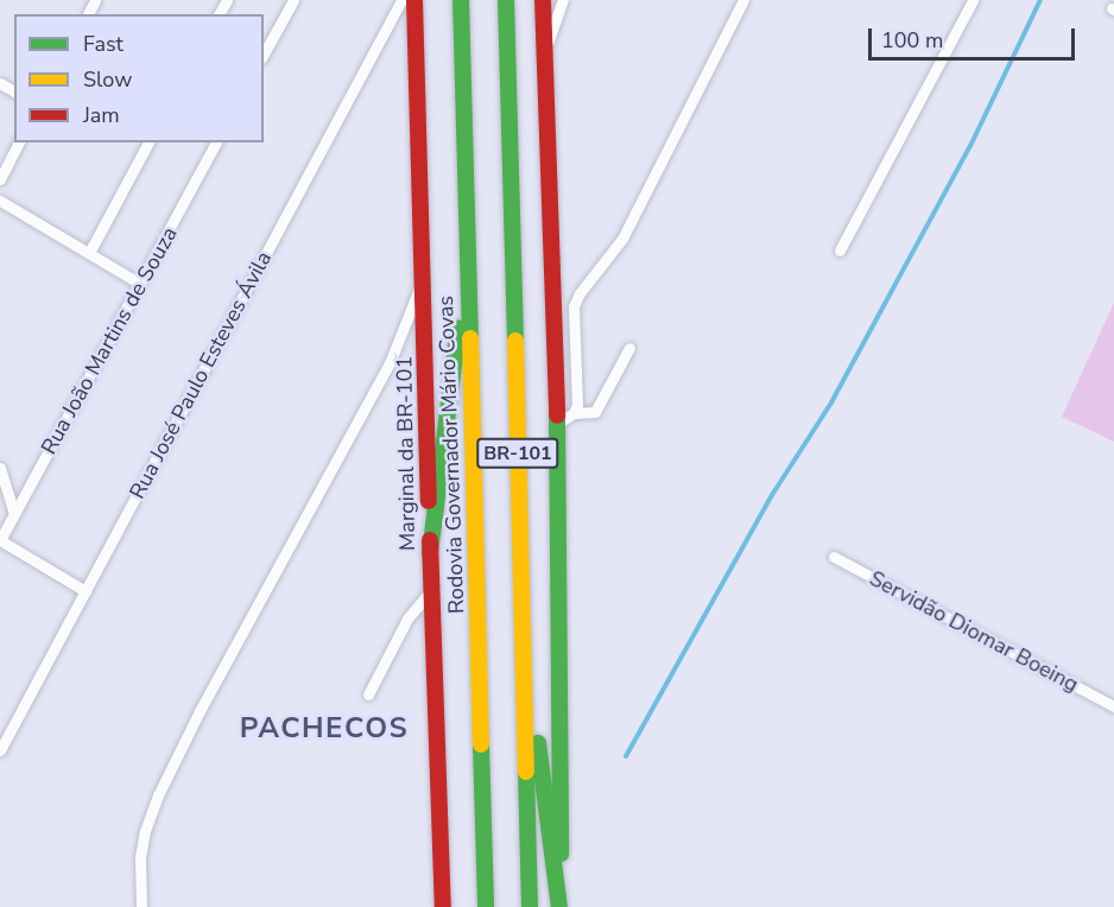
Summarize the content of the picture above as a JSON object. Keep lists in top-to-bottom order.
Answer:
{
  "streets": {
    "main road": ["Marginal da BR-101", "BR-101", "Rodovia Governador Mário Covas"],
    "street": ["Rua João Martins de Souza", "Rua José Paulo Esteves Ávila", "Servidão Diomar Boeing"]
  },
  "districts": ["PACHECOS"],
  "legend": ["Fast", "Slow", "Jam"],
  "scale_bar": "100 m"
}
